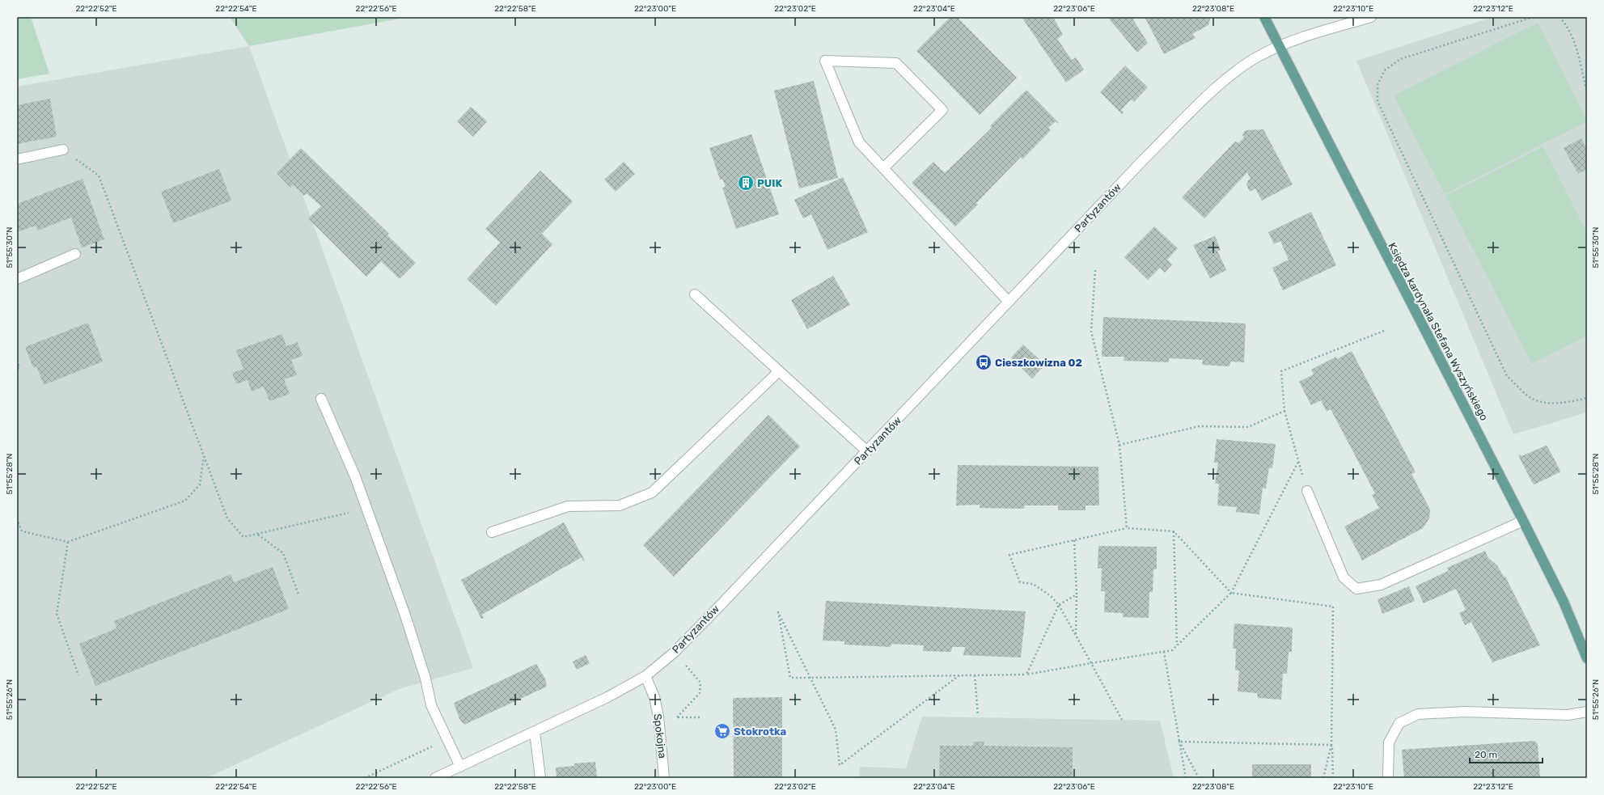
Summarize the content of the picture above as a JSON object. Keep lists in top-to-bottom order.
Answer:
{
  "streets": {
    "main road": ["Księdza kardynała Stefana Wyszyńskiego"],
    "street": ["Partyzantów", "Spokojna"]
  },
  "crossings": [
    ["Partyzantów", "Księdza kardynała Stefana Wyszyńskiego"],
    ["Partyzantów", "Spokojna"]
  ],
  "places": {
    "building": ["PUIK"],
    "bus stop": ["Cieszkowizna 02"],
    "supermarket": ["Stokrotka"]
  },
  "scale_bar": "20 m",
  "coordinates": [
    "22°22'52\"E",
    "22°22'54\"E",
    "22°22'56\"E",
    "22°22'58\"E",
    "22°23'00\"E",
    "22°23'02\"E",
    "22°23'04\"E",
    "22°23'06\"E",
    "22°23'08\"E",
    "22°23'10\"E",
    "22°23'12\"E",
    "51°55'30\"N",
    "51°55'28\"N",
    "51°55'26\"N"
  ]
}
